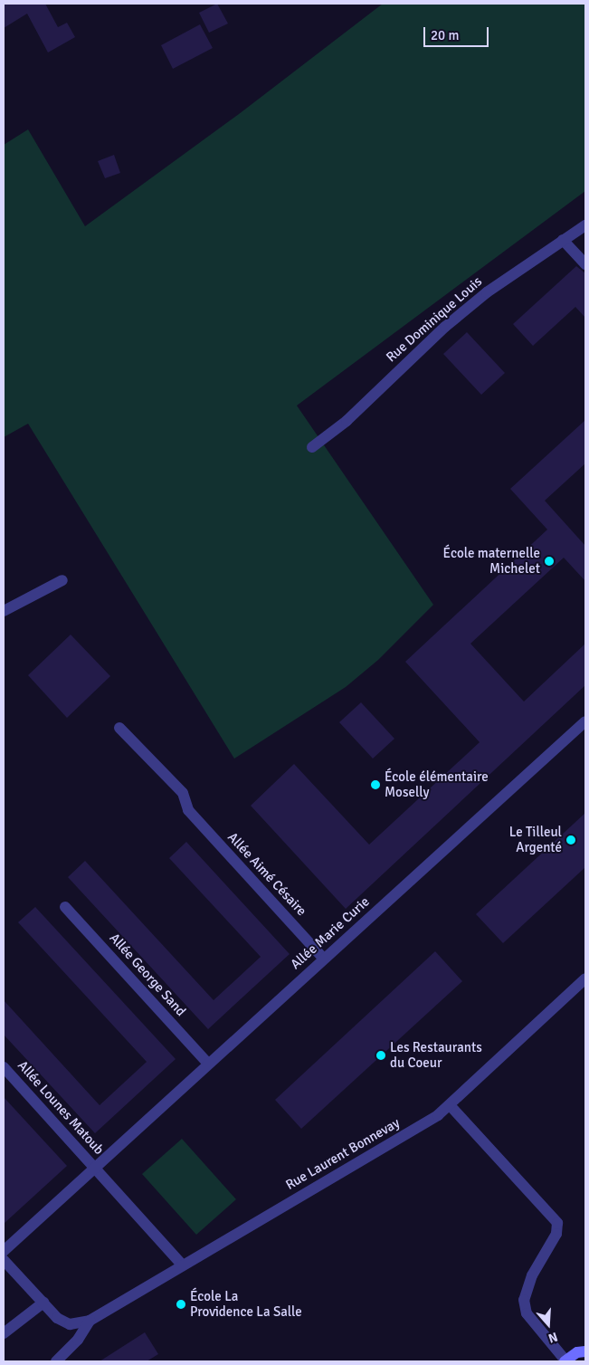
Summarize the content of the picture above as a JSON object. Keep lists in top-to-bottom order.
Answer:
{
  "streets": {
    "street": [
      "Rue Dominique Louis",
      "Allée Aimé Césaire",
      "Allée Marie Curie",
      "Allée George Sand",
      "Allée Lounes Matoub",
      "Rue Laurent Bonnevay"
    ]
  },
  "crossings": [
    ["Allée Aimé Césaire", "Allée Marie Curie"],
    ["Allée Marie Curie", "Allée George Sand"],
    ["Allée Marie Curie", "Allée Lounes Matoub"],
    ["Allée Lounes Matoub", "Rue Laurent Bonnevay"]
  ],
  "places": [
    "École maternelle Michelet",
    "École élémentaire Moselly",
    "Le Tilleul Argenté",
    "Les Restaurants du Coeur",
    "École La Providence La Salle"
  ],
  "scale_bar": "20 m",
  "north": "bottom"
}
